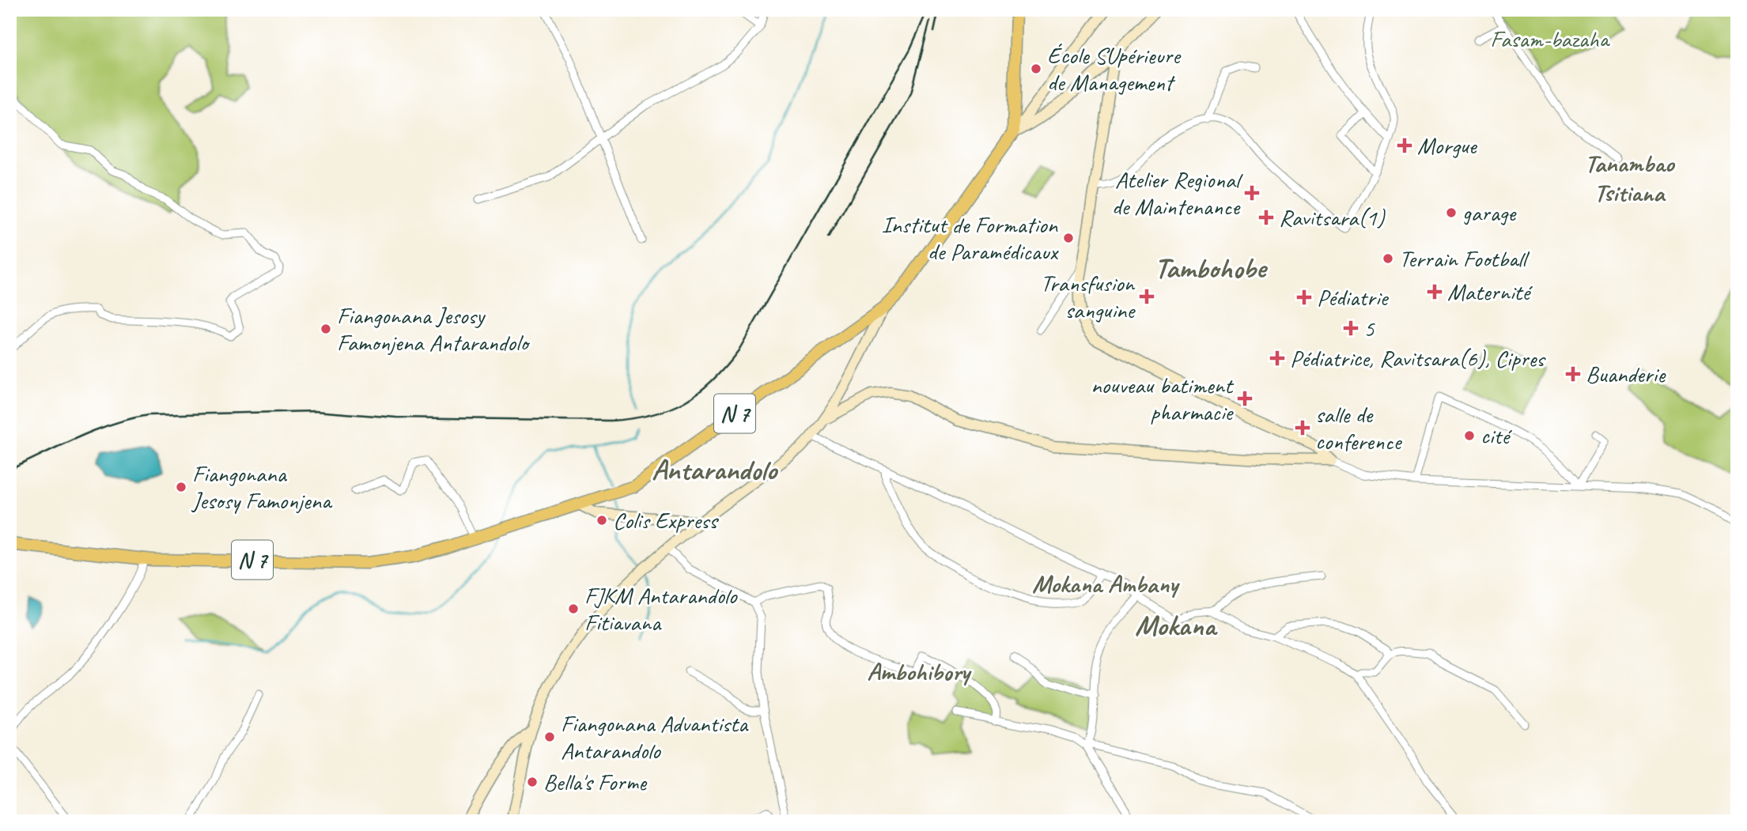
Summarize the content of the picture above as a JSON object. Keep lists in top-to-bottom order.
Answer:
{
  "streets": {
    "main road": ["N 7"]
  },
  "districts": [
    "Tanambao Tsitiana",
    "Tambohobe",
    "Antarandolo",
    "Mokana Ambany",
    "Mokana",
    "Ambohibory"
  ],
  "parks": ["Fasam-bazaha"],
  "places": {
    "other": [
      "École SUpérieure de Management",
      "garage",
      "Institut de Formation de Paramédicaux",
      "Terrain Football",
      "Fiangonana Jesosy Famonjena Antarandolo",
      "cité",
      "Fiangonana Jesosy Famonjena",
      "Colis Express",
      "FJKM Antarandolo Fitiavana",
      "Fiangonana Advantista Antarandolo",
      "Bella's Forme"
    ],
    "health": [
      "Morgue",
      "Atelier Regional de Maintenance",
      "Ravitsara(1)",
      "Maternité",
      "Transfusion sanguine",
      "Pédiatrie",
      "5",
      "Pédiatrice, Ravitsara(6), Cipres",
      "Buanderie",
      "nouveau batiment pharmacie",
      "salle de conference"
    ]
  }
}
